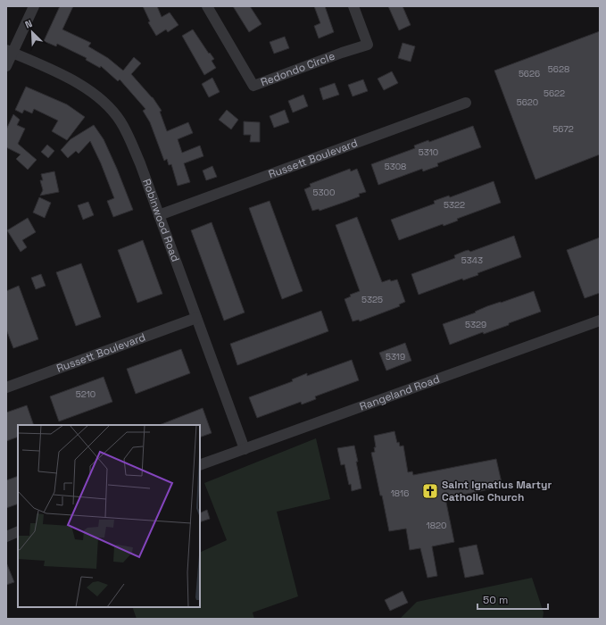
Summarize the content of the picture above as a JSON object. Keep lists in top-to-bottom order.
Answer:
{
  "streets": {
    "street": [
      "Redondo Circle",
      "Russett Boulevard",
      "Robinwood Road",
      "Rangeland Road"
    ]
  },
  "crossings": [
    ["Russett Boulevard", "Robinwood Road"],
    ["Robinwood Road", "Rangeland Road"]
  ],
  "places": {
    "church": ["Saint Ignatius Martyr Catholic Church"]
  },
  "house_numbers": [
    "5628",
    "5626",
    "5622",
    "5620",
    "5672",
    "5310",
    "5308",
    "5300",
    "5322",
    "5343",
    "5325",
    "5329",
    "5319",
    "5210",
    "1816",
    "1820"
  ],
  "scale_bar": "50 m",
  "north": "top left"
}
